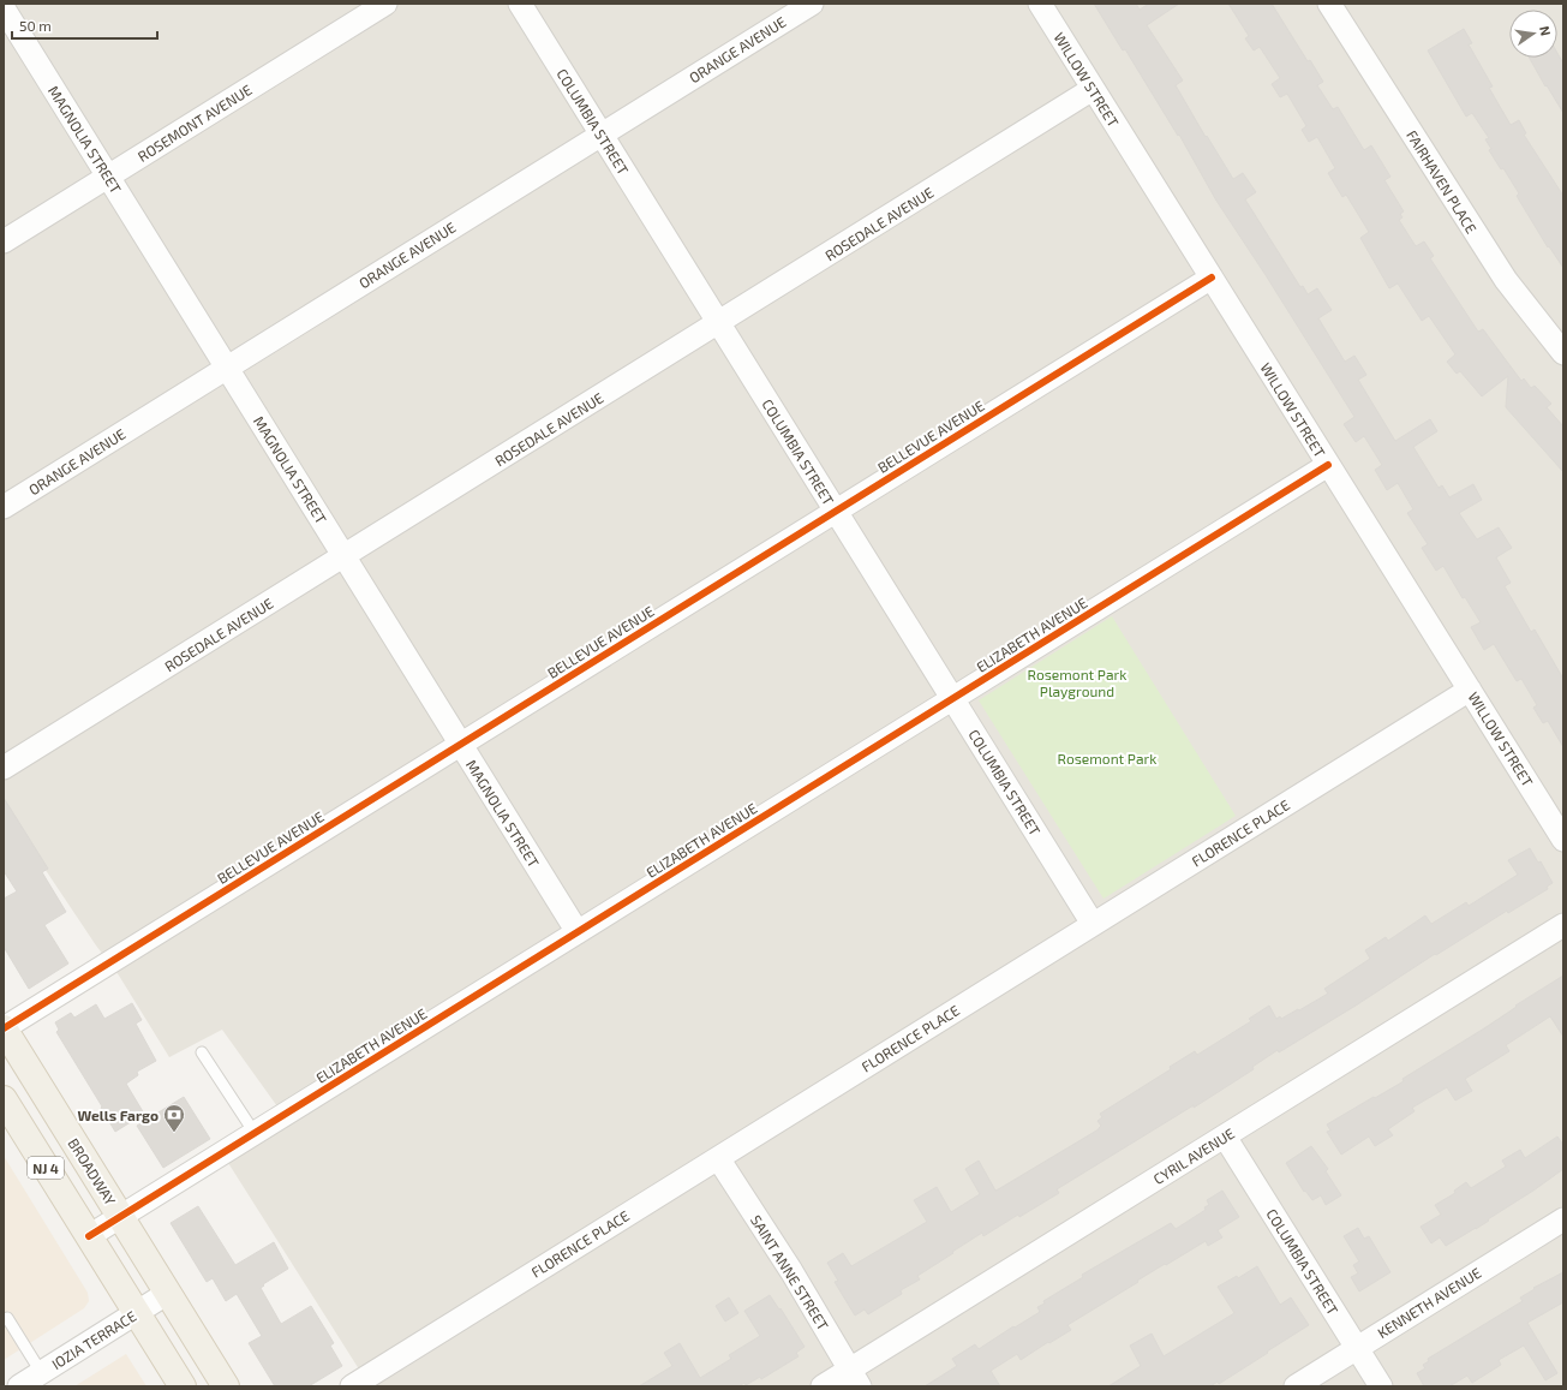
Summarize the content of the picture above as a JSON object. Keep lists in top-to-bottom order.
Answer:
{
  "streets": {
    "main road": ["NJ 4", "BROADWAY"],
    "street": [
      "ORANGE AVENUE",
      "WILLOW STREET",
      "COLUMBIA STREET",
      "ROSEMONT AVENUE",
      "MAGNOLIA STREET",
      "FAIRHAVEN PLACE",
      "ROSEDALE AVENUE",
      "BELLEVUE AVENUE",
      "ELIZABETH AVENUE",
      "FLORENCE PLACE",
      "CYRIL AVENUE",
      "SAINT ANNE STREET",
      "KENNETH AVENUE",
      "IOZIA TERRACE"
    ]
  },
  "crossings": [
    ["ORANGE AVENUE", "COLUMBIA STREET"],
    ["ORANGE AVENUE", "MAGNOLIA STREET"],
    ["WILLOW STREET", "ROSEDALE AVENUE"],
    ["WILLOW STREET", "BELLEVUE AVENUE"],
    ["WILLOW STREET", "ELIZABETH AVENUE"],
    ["WILLOW STREET", "FLORENCE PLACE"],
    ["COLUMBIA STREET", "ROSEDALE AVENUE"],
    ["COLUMBIA STREET", "BELLEVUE AVENUE"],
    ["COLUMBIA STREET", "ELIZABETH AVENUE"],
    ["COLUMBIA STREET", "FLORENCE PLACE"],
    ["COLUMBIA STREET", "CYRIL AVENUE"],
    ["COLUMBIA STREET", "KENNETH AVENUE"],
    ["ROSEMONT AVENUE", "MAGNOLIA STREET"],
    ["MAGNOLIA STREET", "ROSEDALE AVENUE"],
    ["MAGNOLIA STREET", "BELLEVUE AVENUE"],
    ["MAGNOLIA STREET", "ELIZABETH AVENUE"],
    ["BELLEVUE AVENUE", "BROADWAY"],
    ["ELIZABETH AVENUE", "NJ 4"],
    ["ELIZABETH AVENUE", "BROADWAY"],
    ["FLORENCE PLACE", "SAINT ANNE STREET"],
    ["CYRIL AVENUE", "SAINT ANNE STREET"],
    ["NJ 4", "IOZIA TERRACE"],
    ["BROADWAY", "IOZIA TERRACE"]
  ],
  "parks": ["Rosemont Park Playground", "Rosemont Park"],
  "places": {
    "bank": ["Wells Fargo"]
  },
  "scale_bar": "50 m",
  "north": "right"
}
